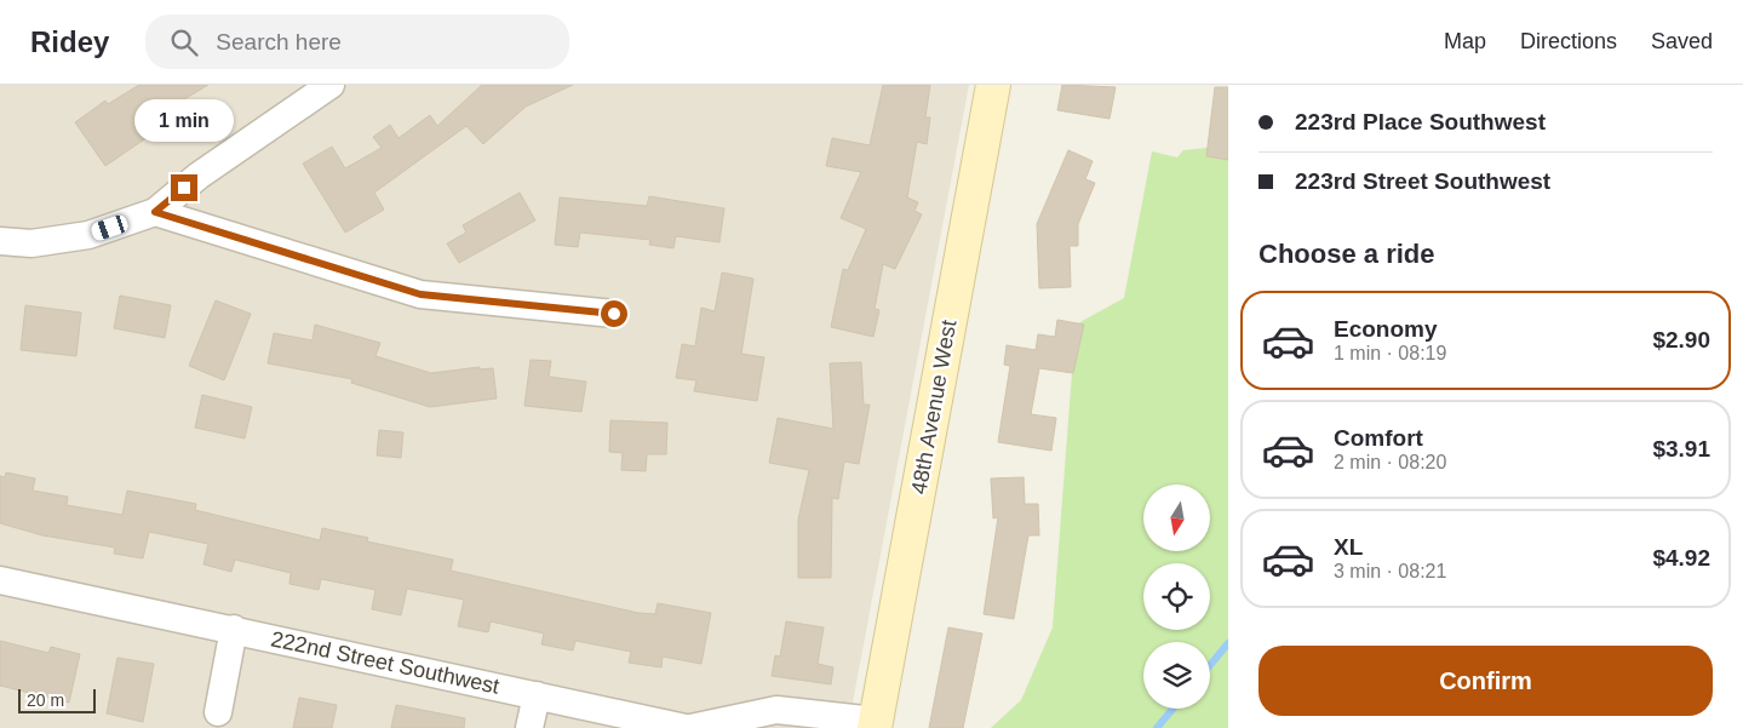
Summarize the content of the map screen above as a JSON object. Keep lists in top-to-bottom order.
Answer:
{
  "streets": {
    "main road": ["48th Avenue West"],
    "street": ["222nd Street Southwest"]
  },
  "crossings": [
    ["48th Avenue West", "222nd Street Southwest"]
  ],
  "scale_bar": "20 m",
  "north": "bottom",
  "page": {
    "header": "Ridey",
    "search": "Search here",
    "nav": ["Map", "Directions", "Saved"],
    "banner": ["223rd Place Southwest", "223rd Street Southwest"],
    "bubble": "1 min",
    "heading": "Choose a ride",
    "list": [
      {
        "name": "Economy",
        "note": "1 min · 08:19",
        "value": "$2.90"
      },
      {
        "name": "Comfort",
        "note": "2 min · 08:20",
        "value": "$3.91"
      },
      {
        "name": "XL",
        "note": "3 min · 08:21",
        "value": "$4.92"
      }
    ],
    "buttons": "Confirm",
    "scale": "20 m"
  }
}
